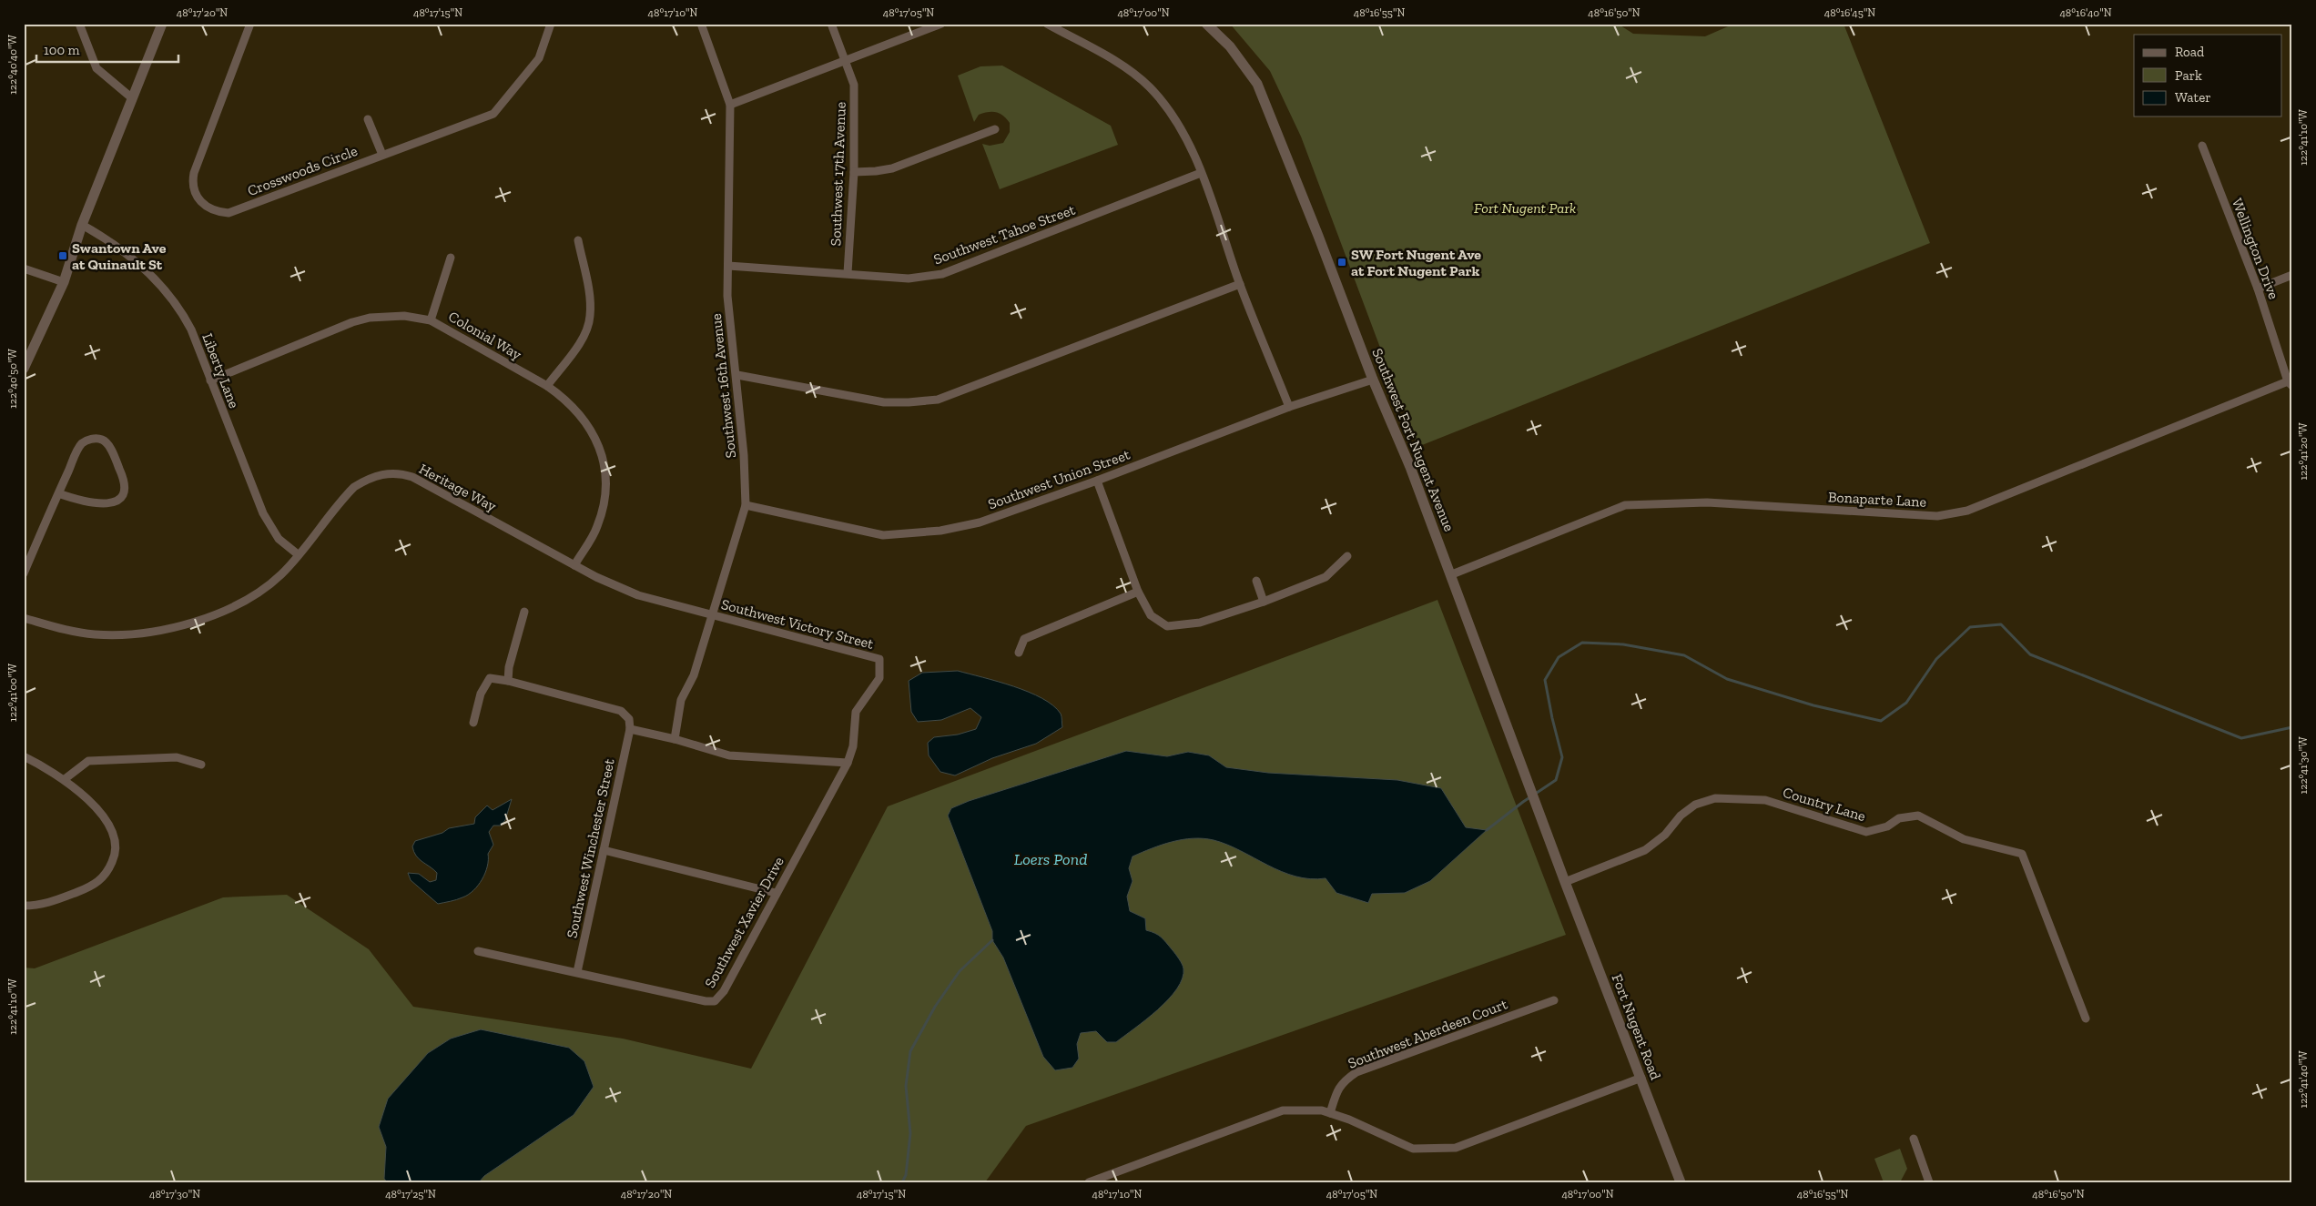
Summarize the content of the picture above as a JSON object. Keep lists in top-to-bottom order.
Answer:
{
  "streets": {
    "street": [
      "Crosswoods Circle",
      "Southwest 17th Avenue",
      "Southwest Tahoe Street",
      "Wellington Drive",
      "Colonial Way",
      "Liberty Lane",
      "Southwest 16th Avenue",
      "Southwest Fort Nugent Avenue",
      "Southwest Union Street",
      "Heritage Way",
      "Bonaparte Lane",
      "Southwest Victory Street",
      "Country Lane",
      "Southwest Winchester Street",
      "Southwest Xavier Drive",
      "Fort Nugent Road",
      "Southwest Aberdeen Court"
    ]
  },
  "crossings": [
    ["Southwest 17th Avenue", "Southwest Tahoe Street"],
    ["Southwest Tahoe Street", "Southwest 16th Avenue"],
    ["Wellington Drive", "Bonaparte Lane"],
    ["Colonial Way", "Liberty Lane"],
    ["Colonial Way", "Heritage Way"],
    ["Colonial Way", "Southwest Victory Street"],
    ["Liberty Lane", "Heritage Way"],
    ["Southwest 16th Avenue", "Southwest Union Street"],
    ["Southwest 16th Avenue", "Southwest Victory Street"],
    ["Southwest Fort Nugent Avenue", "Southwest Union Street"],
    ["Southwest Fort Nugent Avenue", "Bonaparte Lane"],
    ["Southwest Fort Nugent Avenue", "Country Lane"],
    ["Southwest Fort Nugent Avenue", "Fort Nugent Road"],
    ["Heritage Way", "Southwest Victory Street"],
    ["Southwest Victory Street", "Southwest Xavier Drive"],
    ["Country Lane", "Fort Nugent Road"],
    ["Southwest Winchester Street", "Southwest Xavier Drive"]
  ],
  "water": ["Loers Pond"],
  "parks": ["Fort Nugent Park"],
  "places": {
    "transit": ["Swantown Ave at Quinault St", "SW Fort Nugent Ave at Fort Nugent Park"]
  },
  "legend": ["Road", "Park", "Water"],
  "scale_bar": "100 m",
  "coordinates": [
    "48°17'20\"N",
    "48°17'15\"N",
    "48°17'10\"N",
    "48°17'05\"N",
    "48°17'00\"N",
    "48°16'55\"N",
    "48°16'50\"N",
    "48°16'45\"N",
    "48°16'40\"N",
    "122°40'40\"W",
    "122°41'10\"W",
    "122°40'50\"W",
    "122°41'20\"W",
    "122°41'00\"W",
    "122°41'30\"W",
    "122°41'40\"W",
    "48°17'30\"N",
    "48°17'25\"N"
  ]
}
